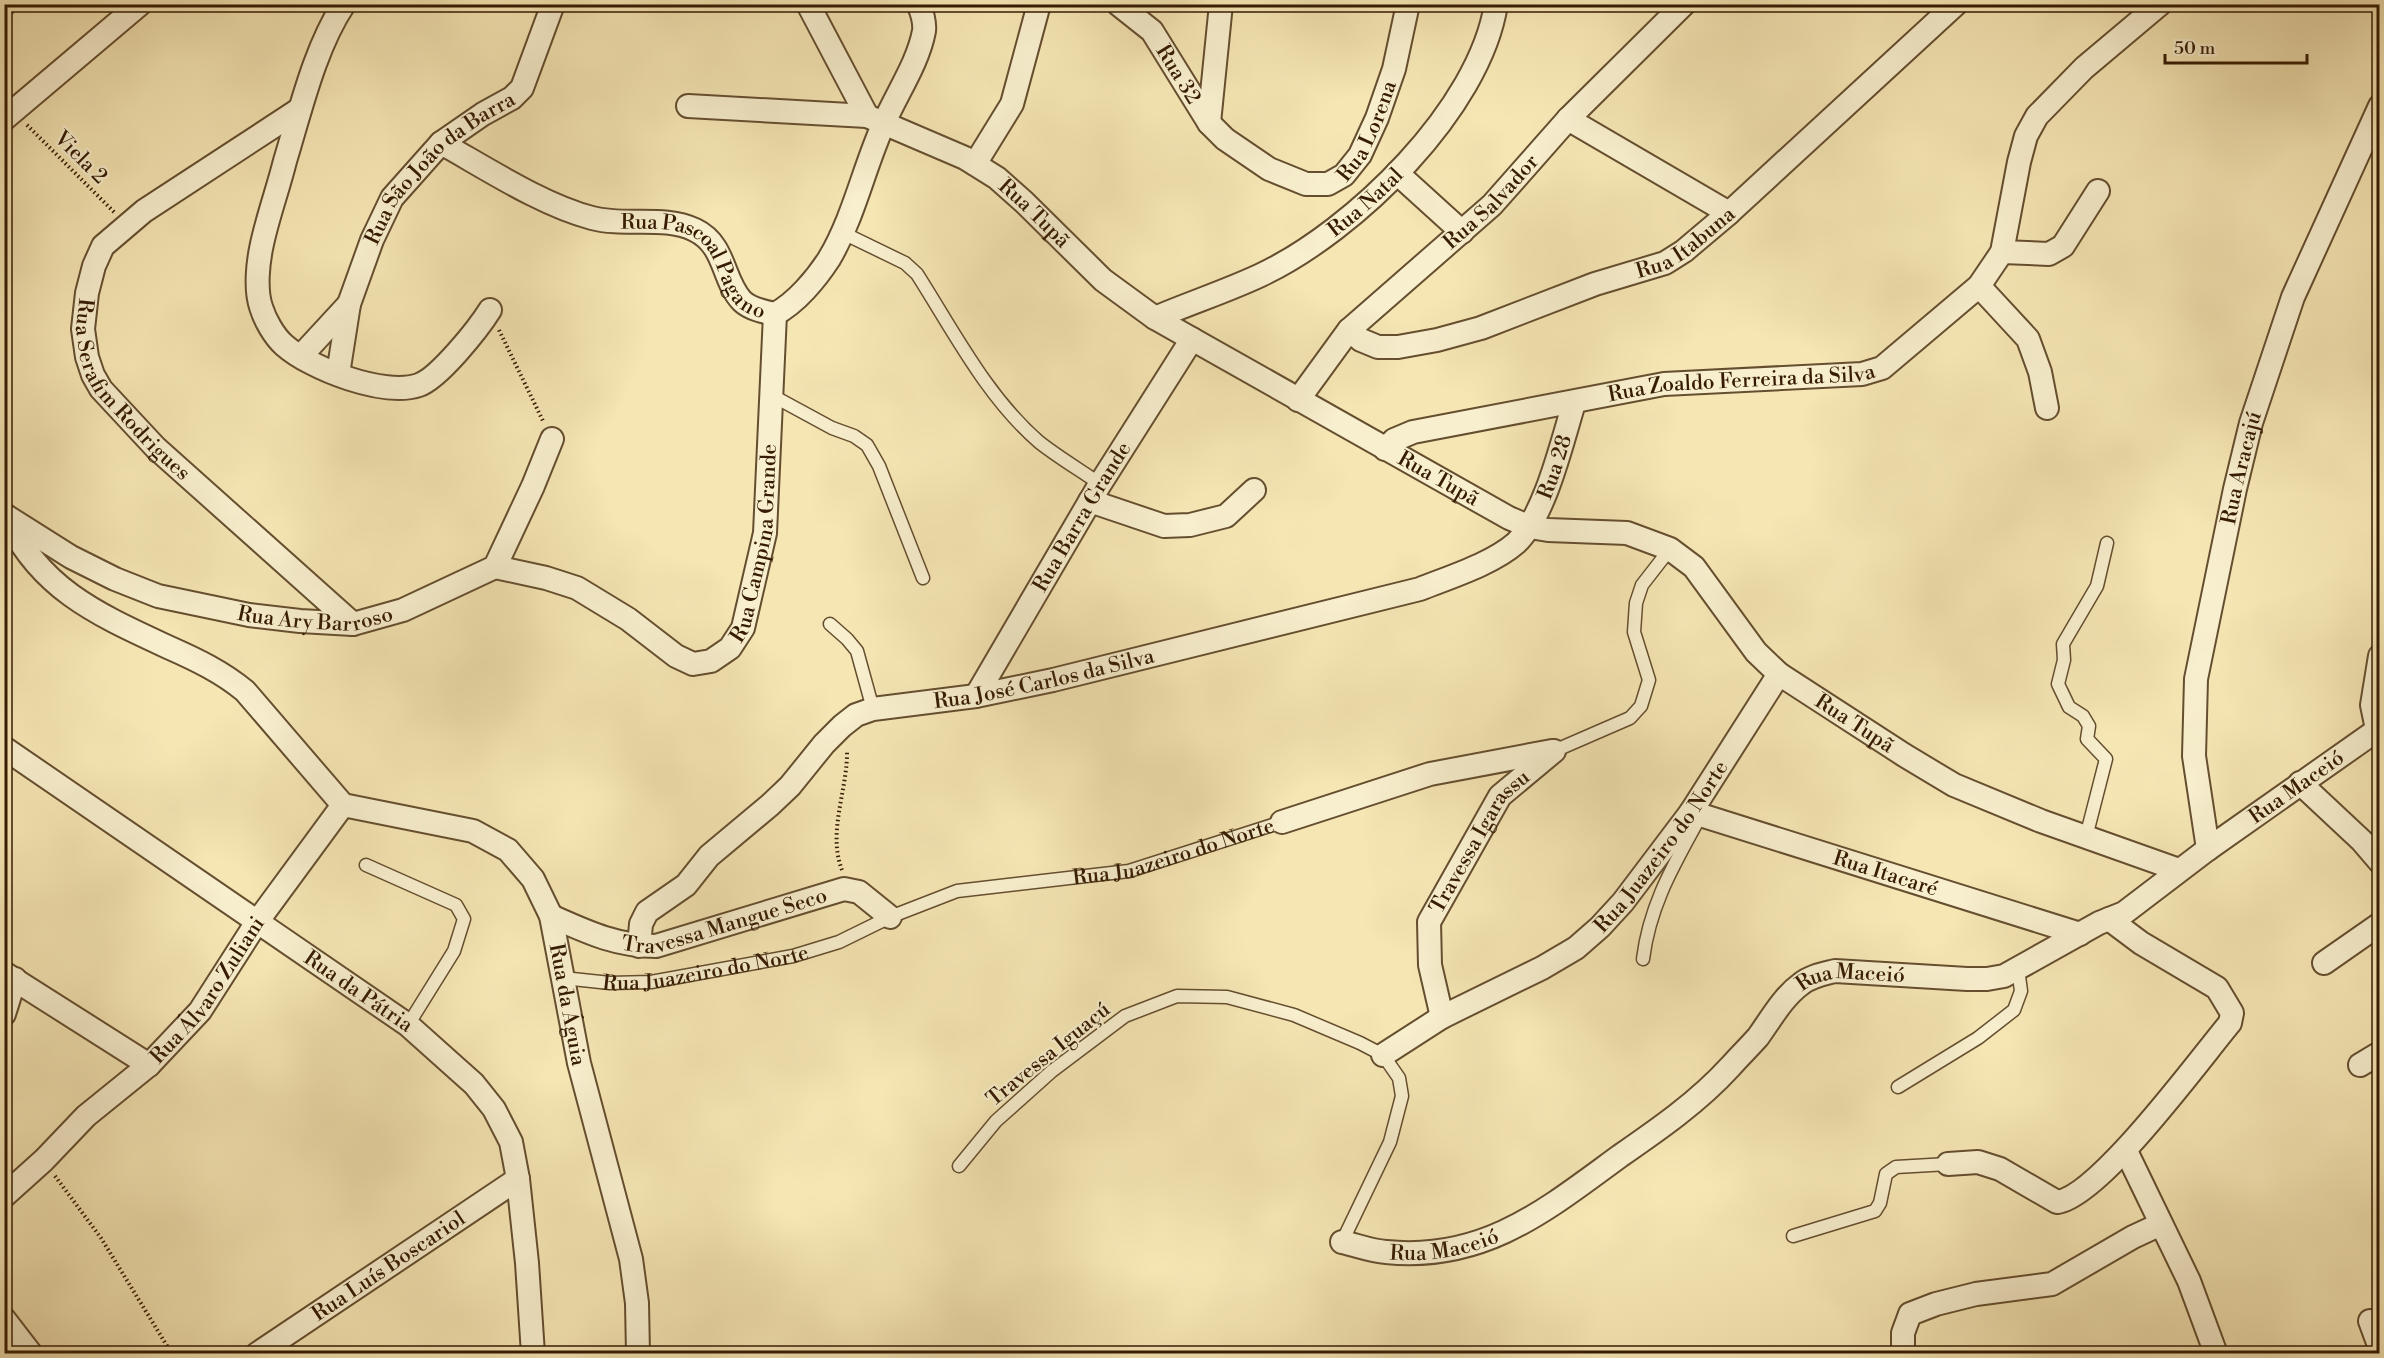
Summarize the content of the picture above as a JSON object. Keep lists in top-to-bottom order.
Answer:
{
  "streets": {
    "street": [
      "Rua 32",
      "Rua Lorena",
      "Rua São João da Barra",
      "Rua Natal",
      "Rua Salvador",
      "Rua Tupã",
      "Rua Itabuna",
      "Rua Pascoal Pagano",
      "Rua Zoaldo Ferreira da Silva",
      "Rua Serafim Rodrigues",
      "Rua 28",
      "Rua Aracajú",
      "Rua Barra Grande",
      "Rua Campina Grande",
      "Rua Ary Barroso",
      "Rua José Carlos da Silva",
      "Rua Maceió",
      "Travessa Igarassu",
      "Rua Juazeiro do Norte",
      "Rua Itacaré",
      "Travessa Mangue Seco",
      "Rua Álvaro Zuliani",
      "Rua da Pátria",
      "Rua da Águia",
      "Rua Luís Boscariol"
    ],
    "lane": ["Travessa Iguaçú"],
    "path": ["Viela 2"]
  },
  "crossings": [
    ["Rua 32", "Rua Lorena"],
    ["Viela 2", "Rua Serafim Rodrigues"],
    ["Rua São João da Barra", "Rua Pascoal Pagano"],
    ["Rua Natal", "Rua Tupã"],
    ["Rua Salvador", "Rua Tupã"],
    ["Rua Salvador", "Rua Itabuna"],
    ["Rua Tupã", "Rua Pascoal Pagano"],
    ["Rua Tupã", "Rua Zoaldo Ferreira da Silva"],
    ["Rua Tupã", "Rua 28"],
    ["Rua Tupã", "Rua Barra Grande"],
    ["Rua Tupã", "Rua José Carlos da Silva"],
    ["Rua Tupã", "Rua Maceió"],
    ["Rua Tupã", "Rua Juazeiro do Norte"],
    ["Rua Pascoal Pagano", "Rua Campina Grande"],
    ["Rua Zoaldo Ferreira da Silva", "Rua 28"],
    ["Rua Serafim Rodrigues", "Rua Ary Barroso"],
    ["Rua 28", "Rua José Carlos da Silva"],
    ["Rua Aracajú", "Rua Maceió"],
    ["Rua Barra Grande", "Rua José Carlos da Silva"],
    ["Rua Campina Grande", "Rua Ary Barroso"],
    ["Rua Ary Barroso", "Rua Álvaro Zuliani"],
    ["Rua Ary Barroso", "Rua da Águia"],
    ["Rua José Carlos da Silva", "Travessa Mangue Seco"],
    ["Rua Maceió", "Rua Itacaré"],
    ["Travessa Igarassu", "Rua Juazeiro do Norte"],
    ["Rua Juazeiro do Norte", "Rua Itacaré"],
    ["Rua Juazeiro do Norte", "Travessa Mangue Seco"],
    ["Rua Juazeiro do Norte", "Rua da Águia"],
    ["Rua Juazeiro do Norte", "Travessa Iguaçú"],
    ["Travessa Mangue Seco", "Rua da Águia"],
    ["Rua Álvaro Zuliani", "Rua da Pátria"],
    ["Rua Álvaro Zuliani", "Rua da Águia"],
    ["Rua da Pátria", "Rua Luís Boscariol"]
  ],
  "scale_bar": "50 m"
}
